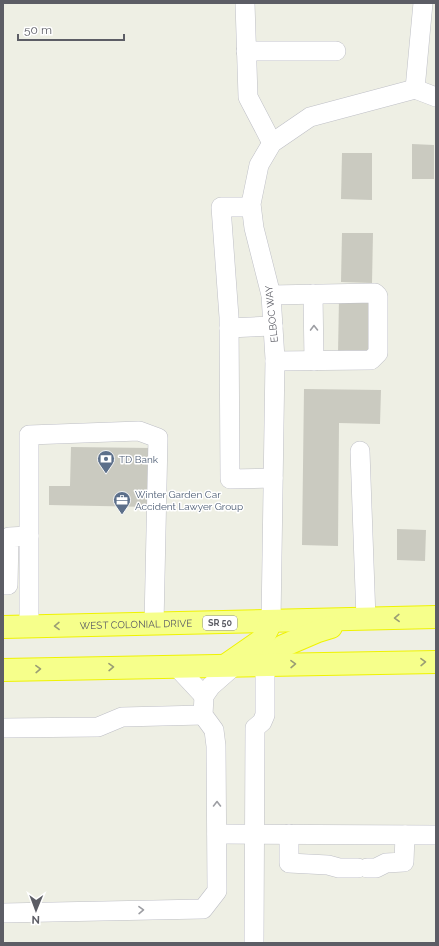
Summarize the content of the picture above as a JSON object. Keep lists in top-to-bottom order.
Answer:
{
  "streets": {
    "highway": ["SR 50", "WEST COLONIAL DRIVE"],
    "street": ["ELBOC WAY"]
  },
  "crossings": [
    ["ELBOC WAY", "WEST COLONIAL DRIVE"]
  ],
  "places": {
    "bank": ["TD Bank"],
    "office": ["Winter Garden Car Accident Lawyer Group"]
  },
  "scale_bar": "50 m",
  "north": "bottom"
}
